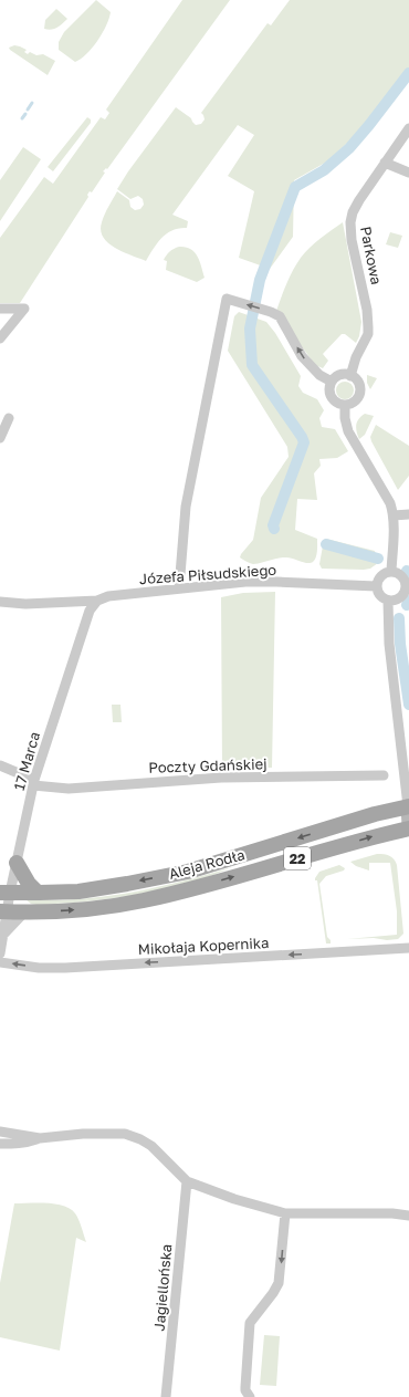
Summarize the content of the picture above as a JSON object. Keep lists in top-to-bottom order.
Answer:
{
  "streets": {
    "main road": ["22", "Aleja Rodła"],
    "street": [
      "Parkowa",
      "Józefa Piłsudskiego",
      "17 Marca",
      "Poczty Gdańskiej",
      "Mikołaja Kopernika",
      "Jagiellońska"
    ]
  },
  "crossings": [
    ["Józefa Piłsudskiego", "17 Marca"],
    ["17 Marca", "Poczty Gdańskiej"],
    ["17 Marca", "Aleja Rodła"]
  ],
  "one_way": ["Mikołaja Kopernika"]
}
